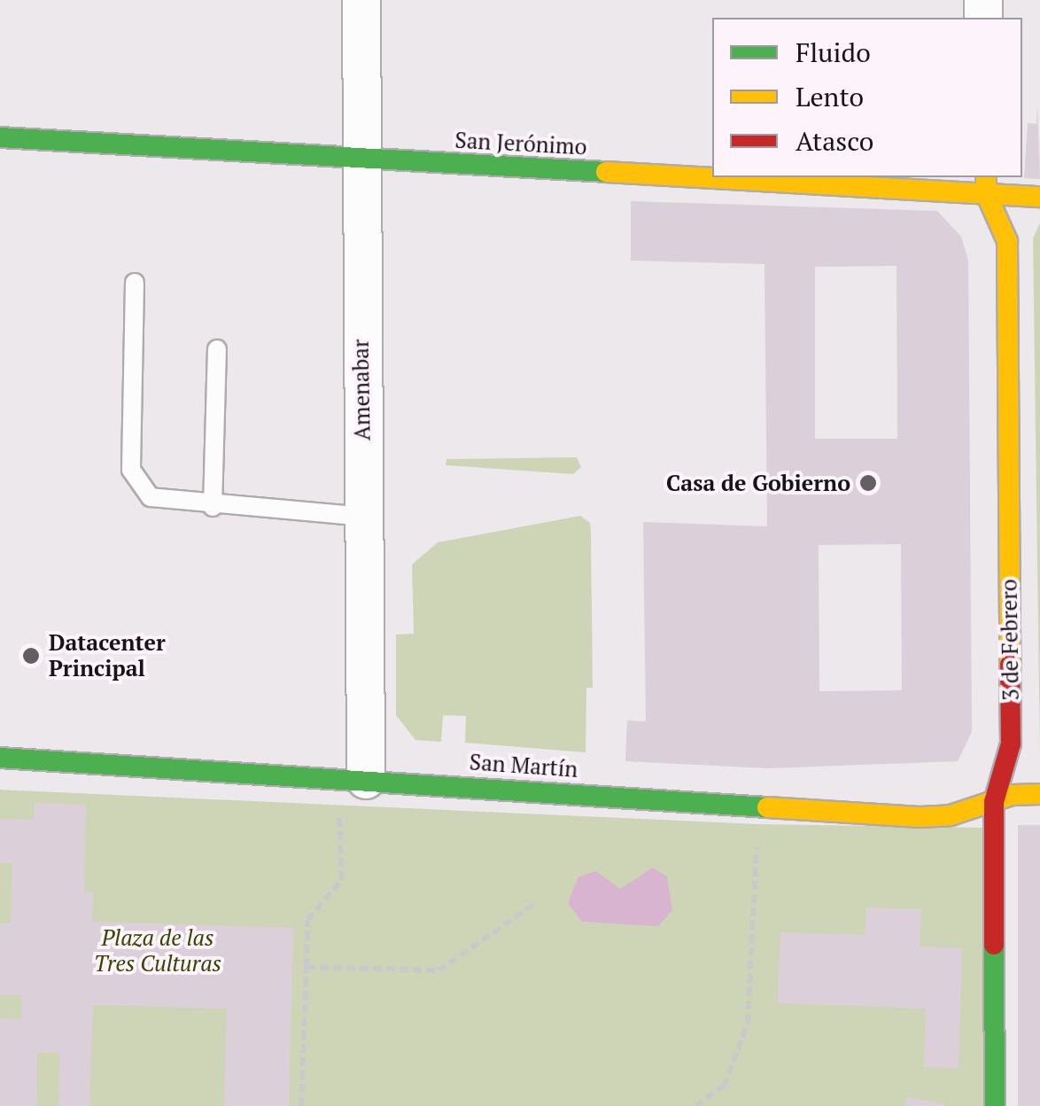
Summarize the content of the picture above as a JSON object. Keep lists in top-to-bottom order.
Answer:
{
  "streets": {
    "street": [
      "San Jerónimo",
      "Amenabar",
      "3 de Febrero",
      "San Martín"
    ]
  },
  "crossings": [
    ["San Jerónimo", "Amenabar"],
    ["San Jerónimo", "3 de Febrero"],
    ["Amenabar", "San Martín"],
    ["3 de Febrero", "San Martín"]
  ],
  "parks": ["Plaza de las Tres Culturas"],
  "places": ["Casa de Gobierno", "Datacenter Principal"],
  "legend": ["Fluido", "Lento", "Atasco"]
}
